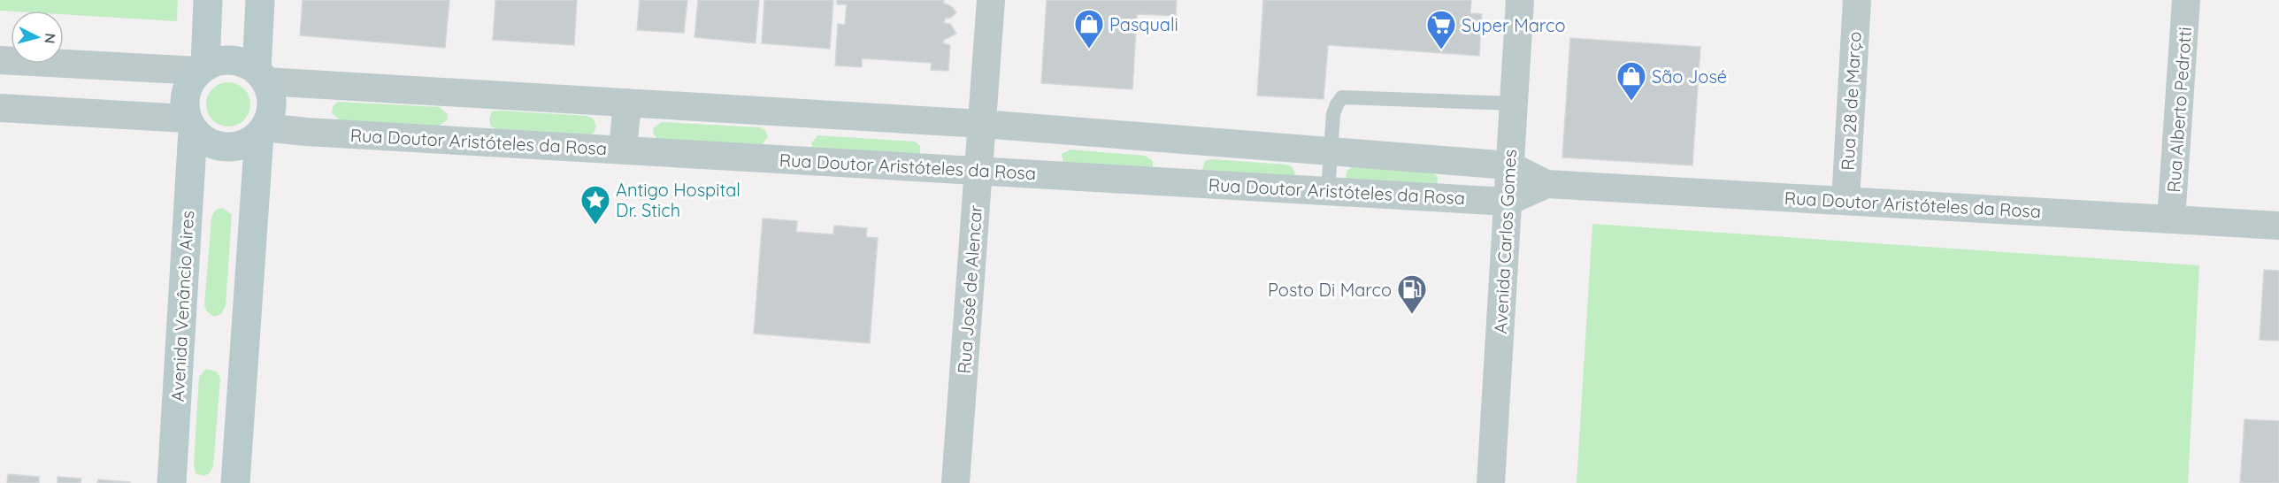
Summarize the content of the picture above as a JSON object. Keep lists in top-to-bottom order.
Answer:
{
  "streets": {
    "main road": ["Avenida Venâncio Aires"],
    "street": [
      "Rua 28 de Março",
      "Rua Alberto Pedrotti",
      "Rua Doutor Aristóteles da Rosa",
      "Avenida Carlos Gomes",
      "Rua José de Alencar"
    ]
  },
  "crossings": [
    ["Rua 28 de Março", "Rua Doutor Aristóteles da Rosa"],
    ["Rua Alberto Pedrotti", "Rua Doutor Aristóteles da Rosa"],
    ["Rua Doutor Aristóteles da Rosa", "Avenida Carlos Gomes"],
    ["Rua Doutor Aristóteles da Rosa", "Rua José de Alencar"],
    ["Rua Doutor Aristóteles da Rosa", "Avenida Venâncio Aires"]
  ],
  "places": {
    "shop": ["Pasquali", "São José"],
    "supermarket": ["Super Marco"],
    "place": ["Antigo Hospital Dr. Stich"],
    "fuel station": ["Posto Di Marco"]
  },
  "north": "right"
}
